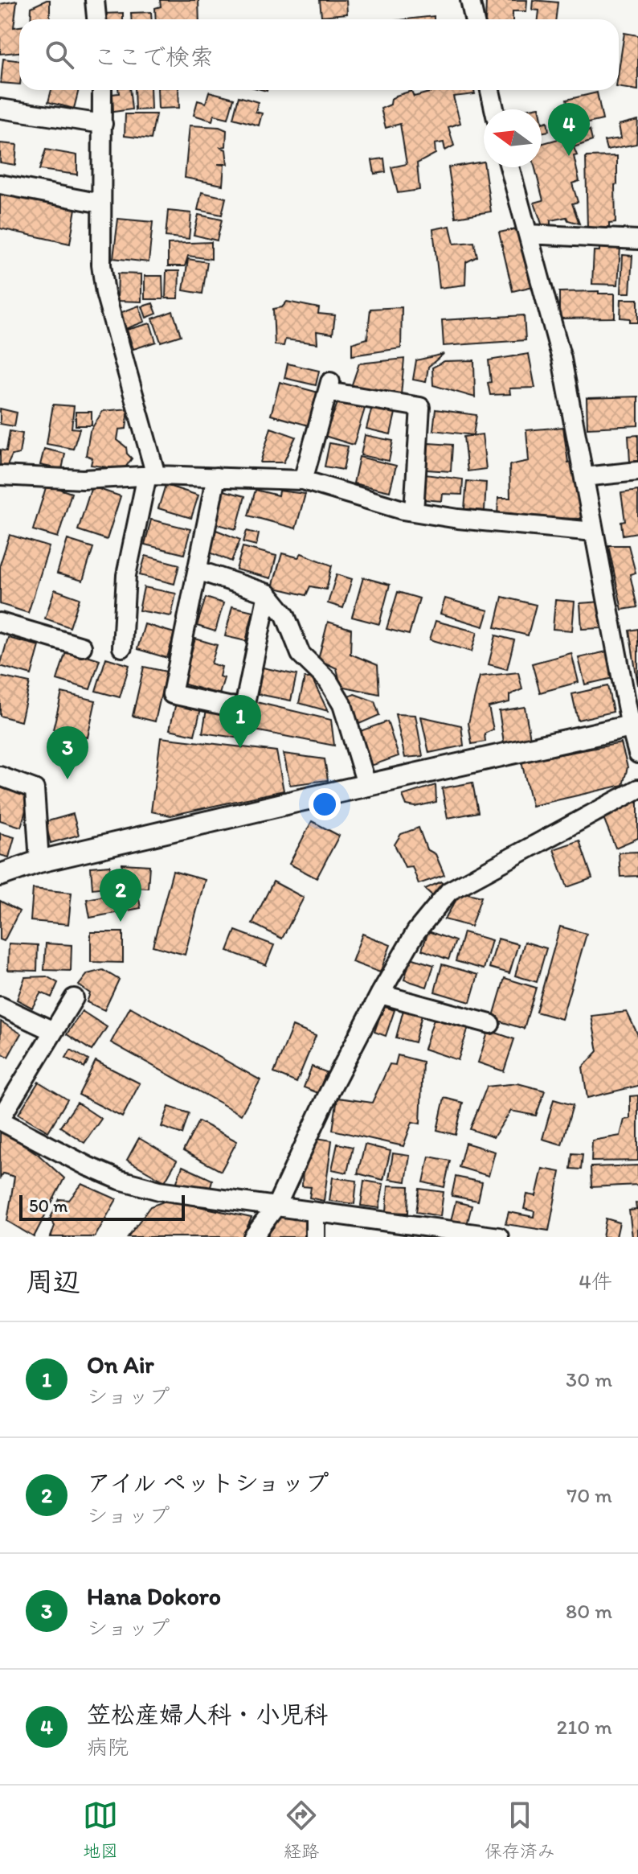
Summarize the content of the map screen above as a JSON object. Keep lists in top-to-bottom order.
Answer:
{
  "scale_bar": "50 m",
  "north": "left",
  "page": {
    "search": "ここで検索",
    "pins": [
      "4",
      "1",
      "3",
      "2"
    ],
    "scale": "50 m",
    "heading": ["周辺", "4件"],
    "list": [
      {
        "mark": "1",
        "name": "On Air",
        "note": "ショップ",
        "value": "30 m"
      },
      {
        "mark": "2",
        "name": "アイル ペットショップ",
        "note": "ショップ",
        "value": "70 m"
      },
      {
        "mark": "3",
        "name": "Hana Dokoro",
        "note": "ショップ",
        "value": "80 m"
      },
      {
        "mark": "4",
        "name": "笠松産婦人科・小児科",
        "note": "病院",
        "value": "210 m"
      }
    ],
    "nav": ["地図", "経路", "保存済み"]
  }
}
